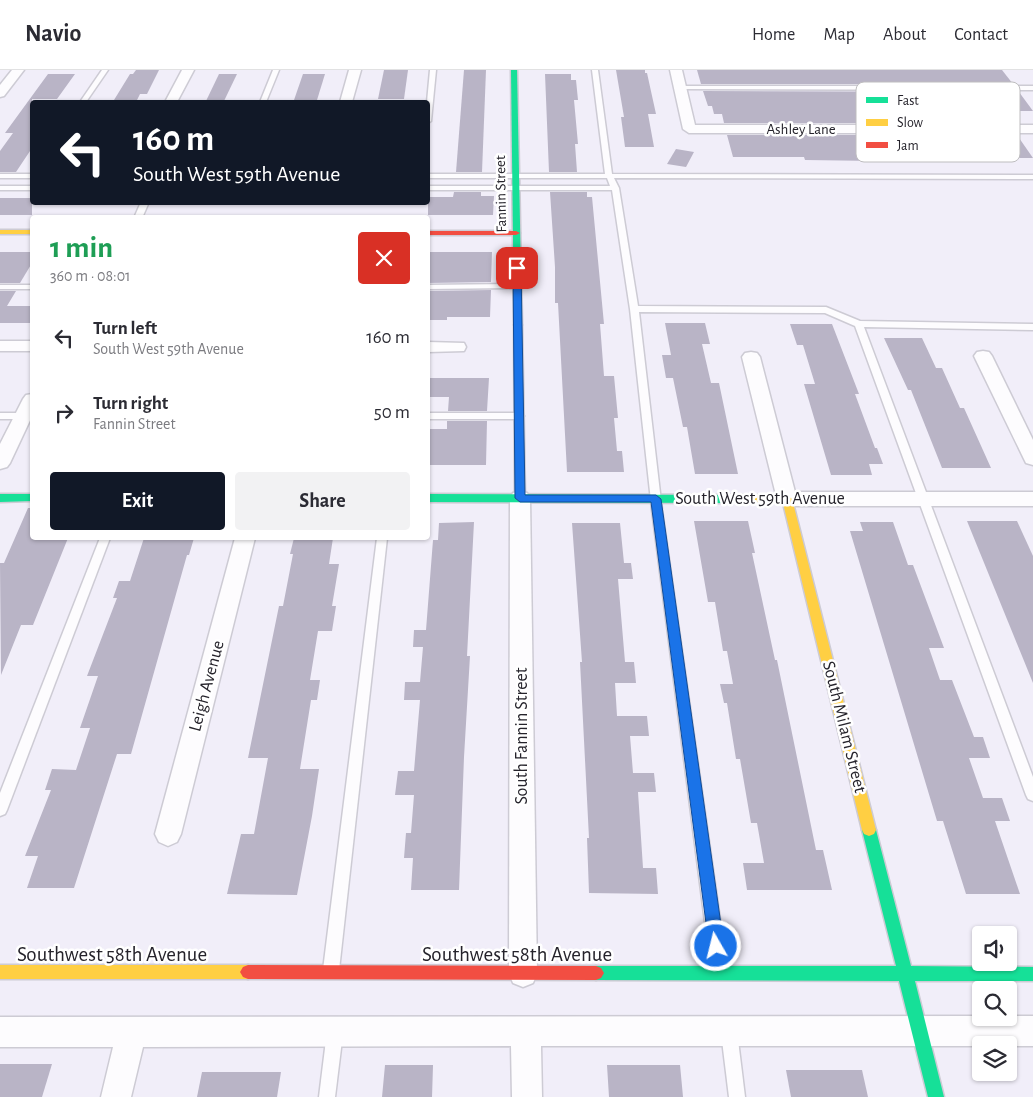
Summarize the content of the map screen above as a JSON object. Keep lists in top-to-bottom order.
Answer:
{
  "streets": {
    "street": [
      "Ashley Lane",
      "Fannin Street",
      "South West 59th Avenue",
      "Leigh Avenue",
      "South Milam Street",
      "South Fannin Street",
      "Southwest 58th Avenue"
    ]
  },
  "crossings": [
    ["Fannin Street", "South West 59th Avenue"],
    ["Fannin Street", "South Fannin Street"],
    ["South West 59th Avenue", "South Milam Street"],
    ["South West 59th Avenue", "South Fannin Street"],
    ["South Milam Street", "Southwest 58th Avenue"],
    ["South Fannin Street", "Southwest 58th Avenue"]
  ],
  "legend": ["Fast", "Slow", "Jam"],
  "page": {
    "header": "Navio",
    "nav": [
      "Home",
      "Map",
      "About",
      "Contact"
    ],
    "turn": ["160 m", "South West 59th Avenue"],
    "heading": ["1 min", "360 m · 08:01"],
    "list": [
      {
        "name": "Turn left",
        "note": "South West 59th Avenue",
        "value": "160 m"
      },
      {
        "name": "Turn right",
        "note": "Fannin Street",
        "value": "50 m"
      }
    ],
    "buttons": ["Exit", "Share"]
  }
}
